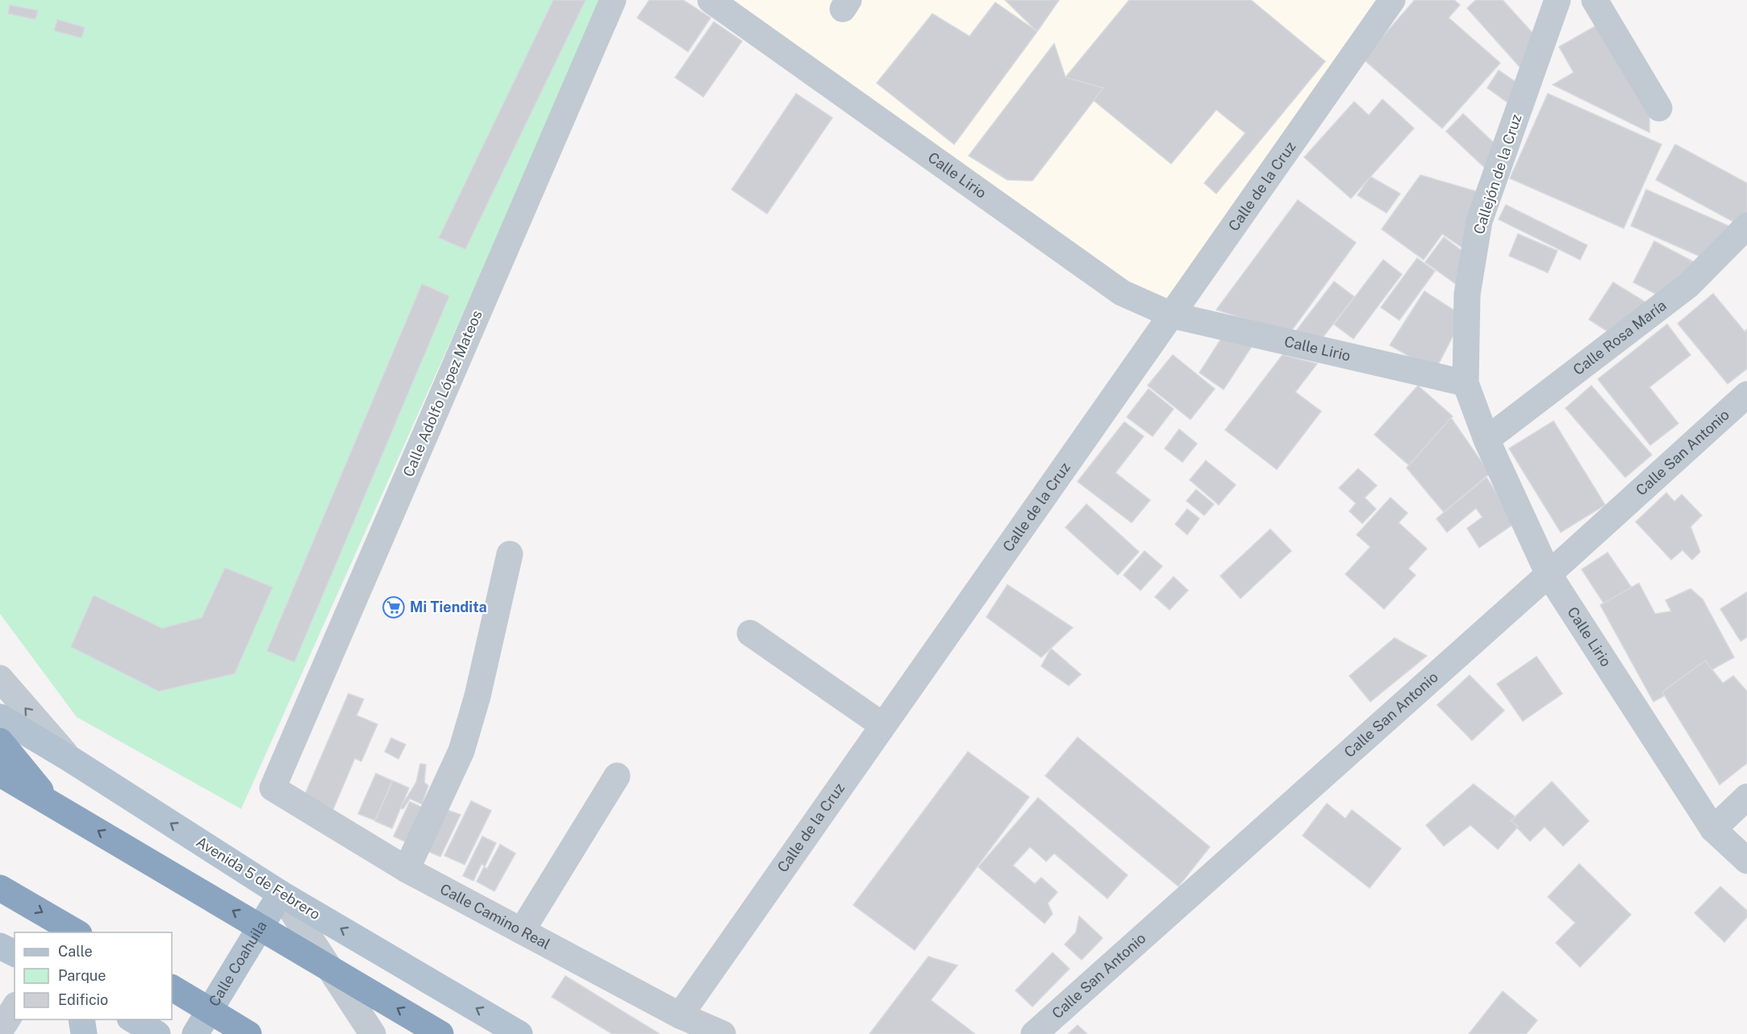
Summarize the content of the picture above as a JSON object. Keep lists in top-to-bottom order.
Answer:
{
  "streets": {
    "main road": ["Avenida 5 de Febrero", "Calle Coahuila"],
    "street": [
      "Callejón de la Cruz",
      "Calle Lirio",
      "Calle de la Cruz",
      "Calle Rosa María",
      "Calle Adolfo López Mateos",
      "Calle San Antonio",
      "Calle Camino Real"
    ]
  },
  "crossings": [
    ["Callejón de la Cruz", "Calle Lirio"],
    ["Calle Lirio", "Calle de la Cruz"],
    ["Calle Lirio", "Calle Rosa María"],
    ["Calle Lirio", "Calle San Antonio"],
    ["Calle de la Cruz", "Calle Camino Real"],
    ["Calle Adolfo López Mateos", "Calle Camino Real"],
    ["Avenida 5 de Febrero", "Calle Coahuila"]
  ],
  "one_way": ["Avenida 5 de Febrero"],
  "places": {
    "supermarket": ["Mi Tiendita"]
  },
  "legend": ["Calle", "Parque", "Edificio"]
}
